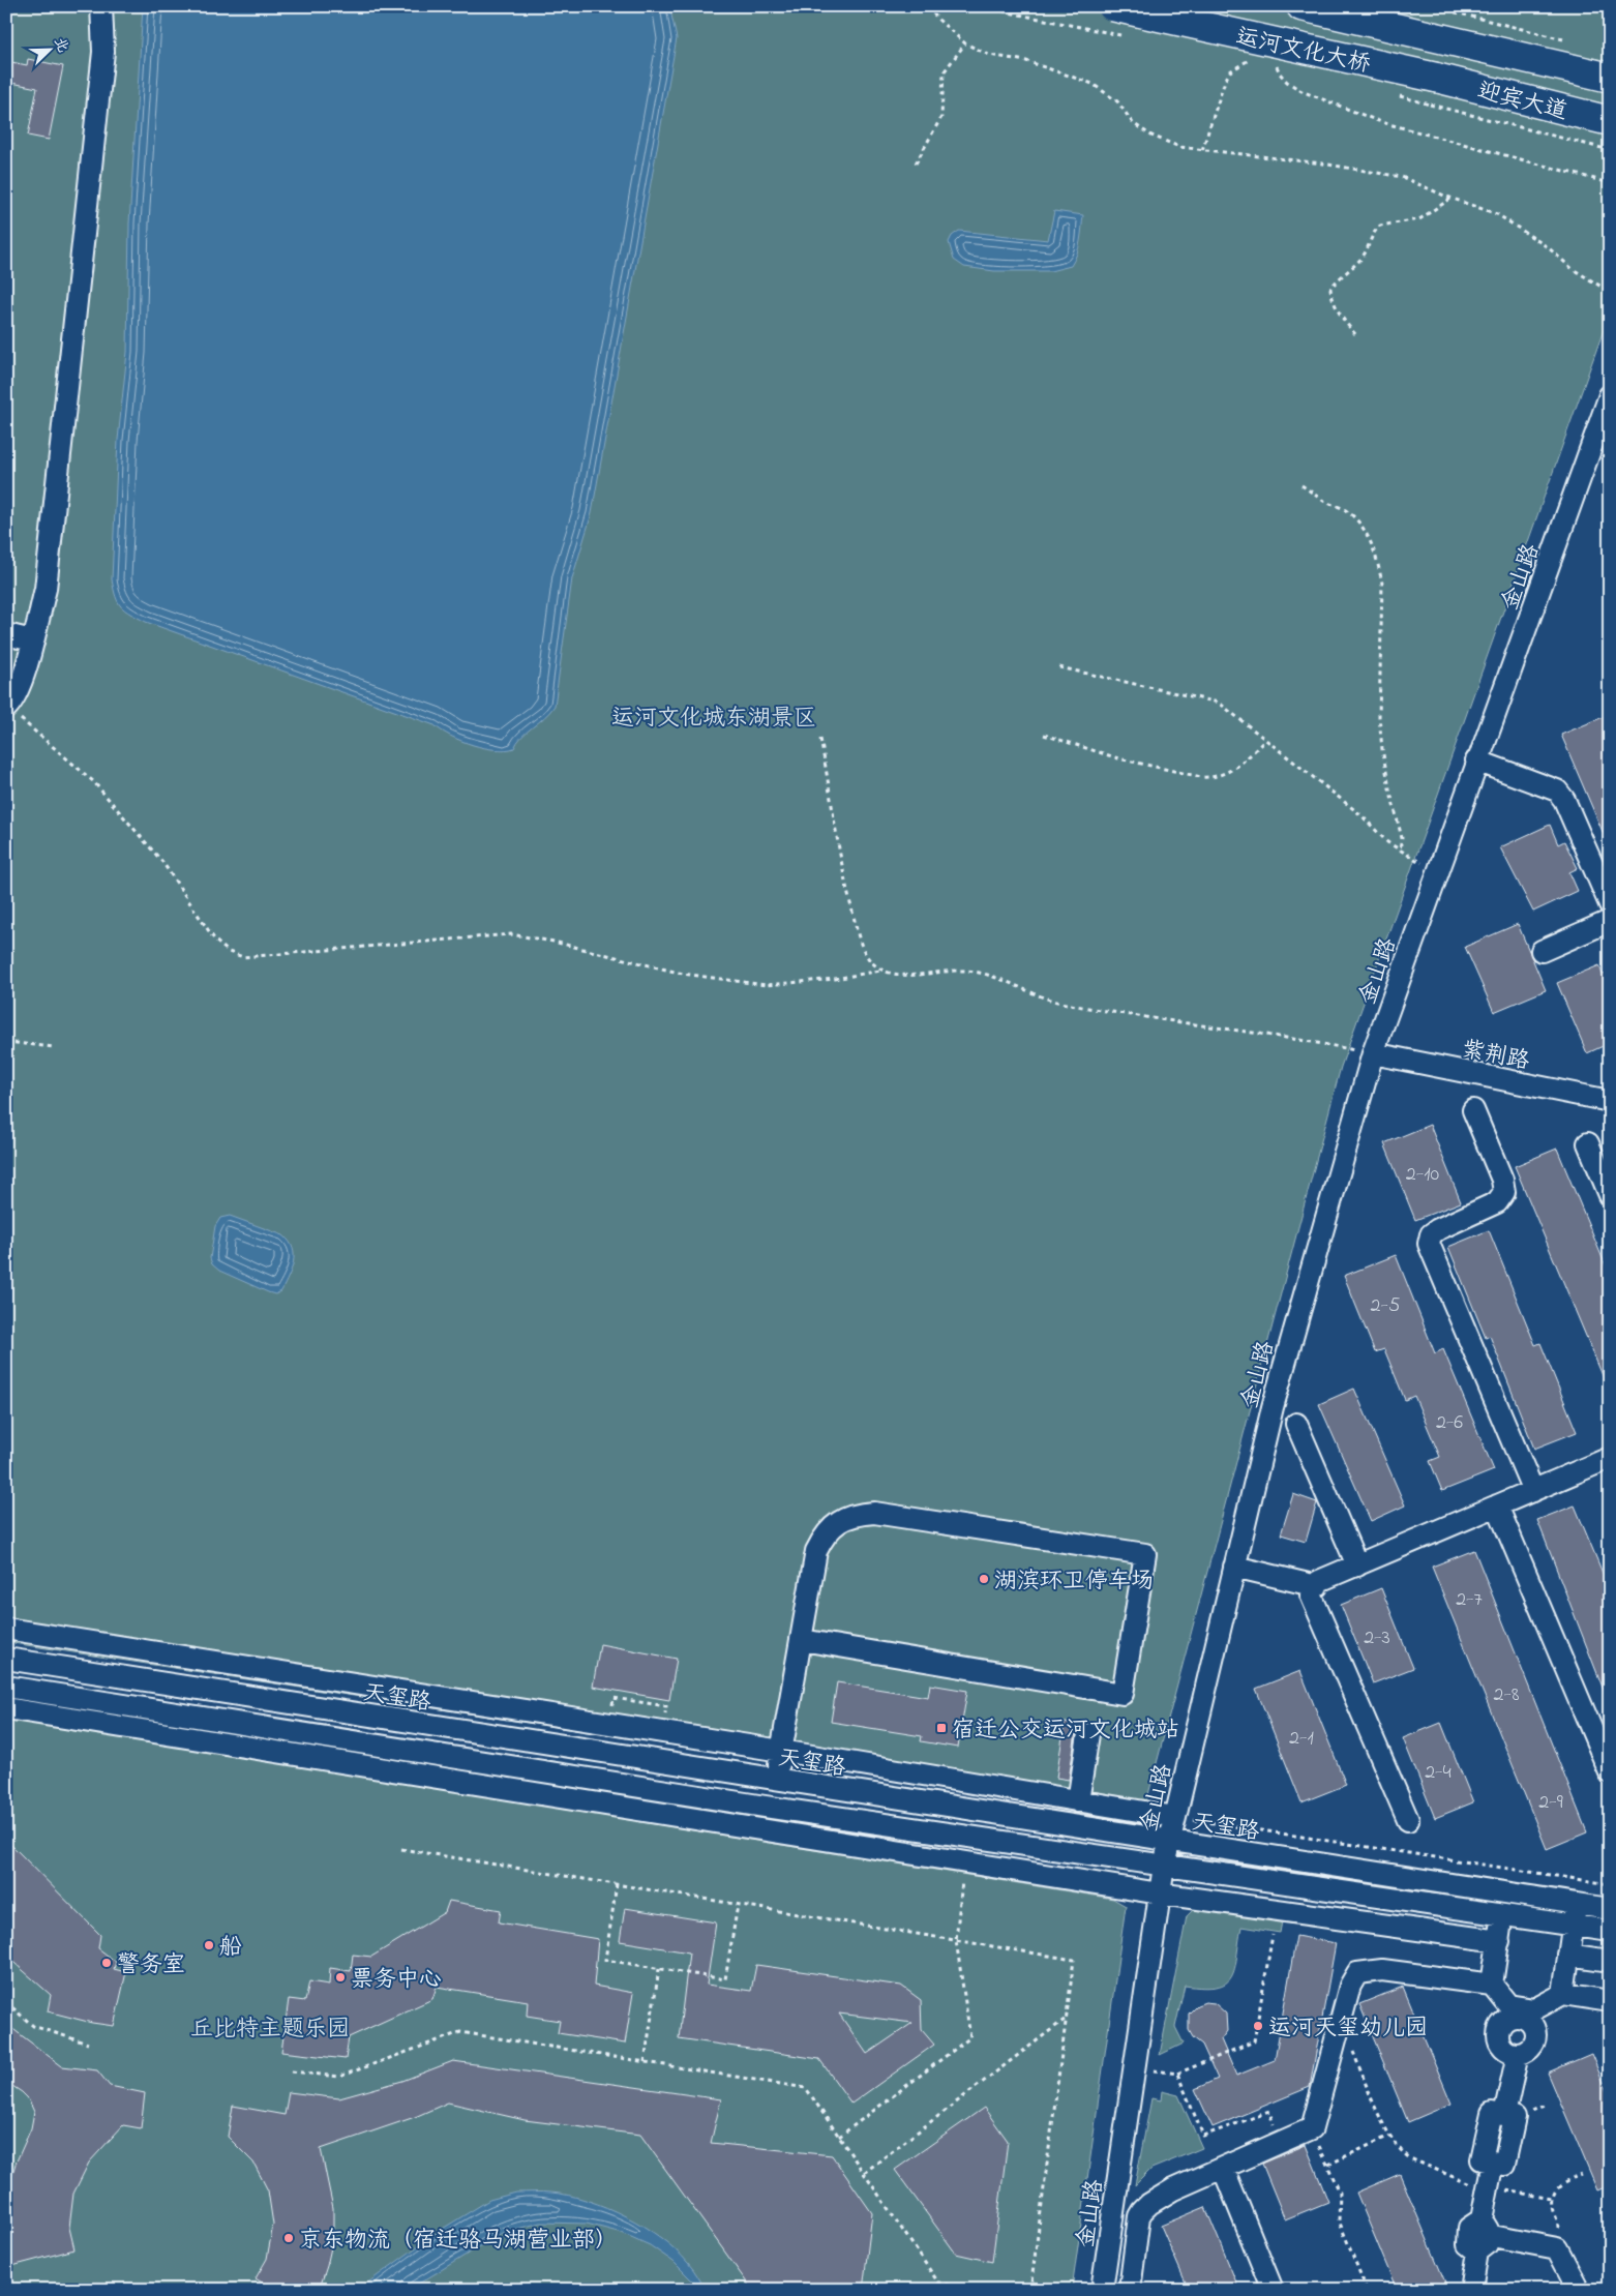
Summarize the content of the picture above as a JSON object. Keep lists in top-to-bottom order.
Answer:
{
  "streets": {
    "highway": ["运河文化大桥", "迎宾大道"],
    "street": ["金山路", "紫荆路", "天玺路"]
  },
  "crossings": [
    ["运河文化大桥", "迎宾大道"],
    ["金山路", "紫荆路"],
    ["金山路", "天玺路"]
  ],
  "parks": ["运河文化城东湖景区", "丘比特主题乐园"],
  "places": {
    "other": [
      "湖滨环卫停车场",
      "船",
      "警务室",
      "票务中心",
      "运河天玺幼儿园",
      "京东物流（宿迁骆马湖营业部）"
    ],
    "transit": ["宿迁公交运河文化城站"]
  },
  "house_numbers": [
    "2-10",
    "2-5",
    "2-6",
    "2-7",
    "2-3",
    "2-8",
    "2-1",
    "2-4",
    "2-9"
  ],
  "north": "top right"
}
